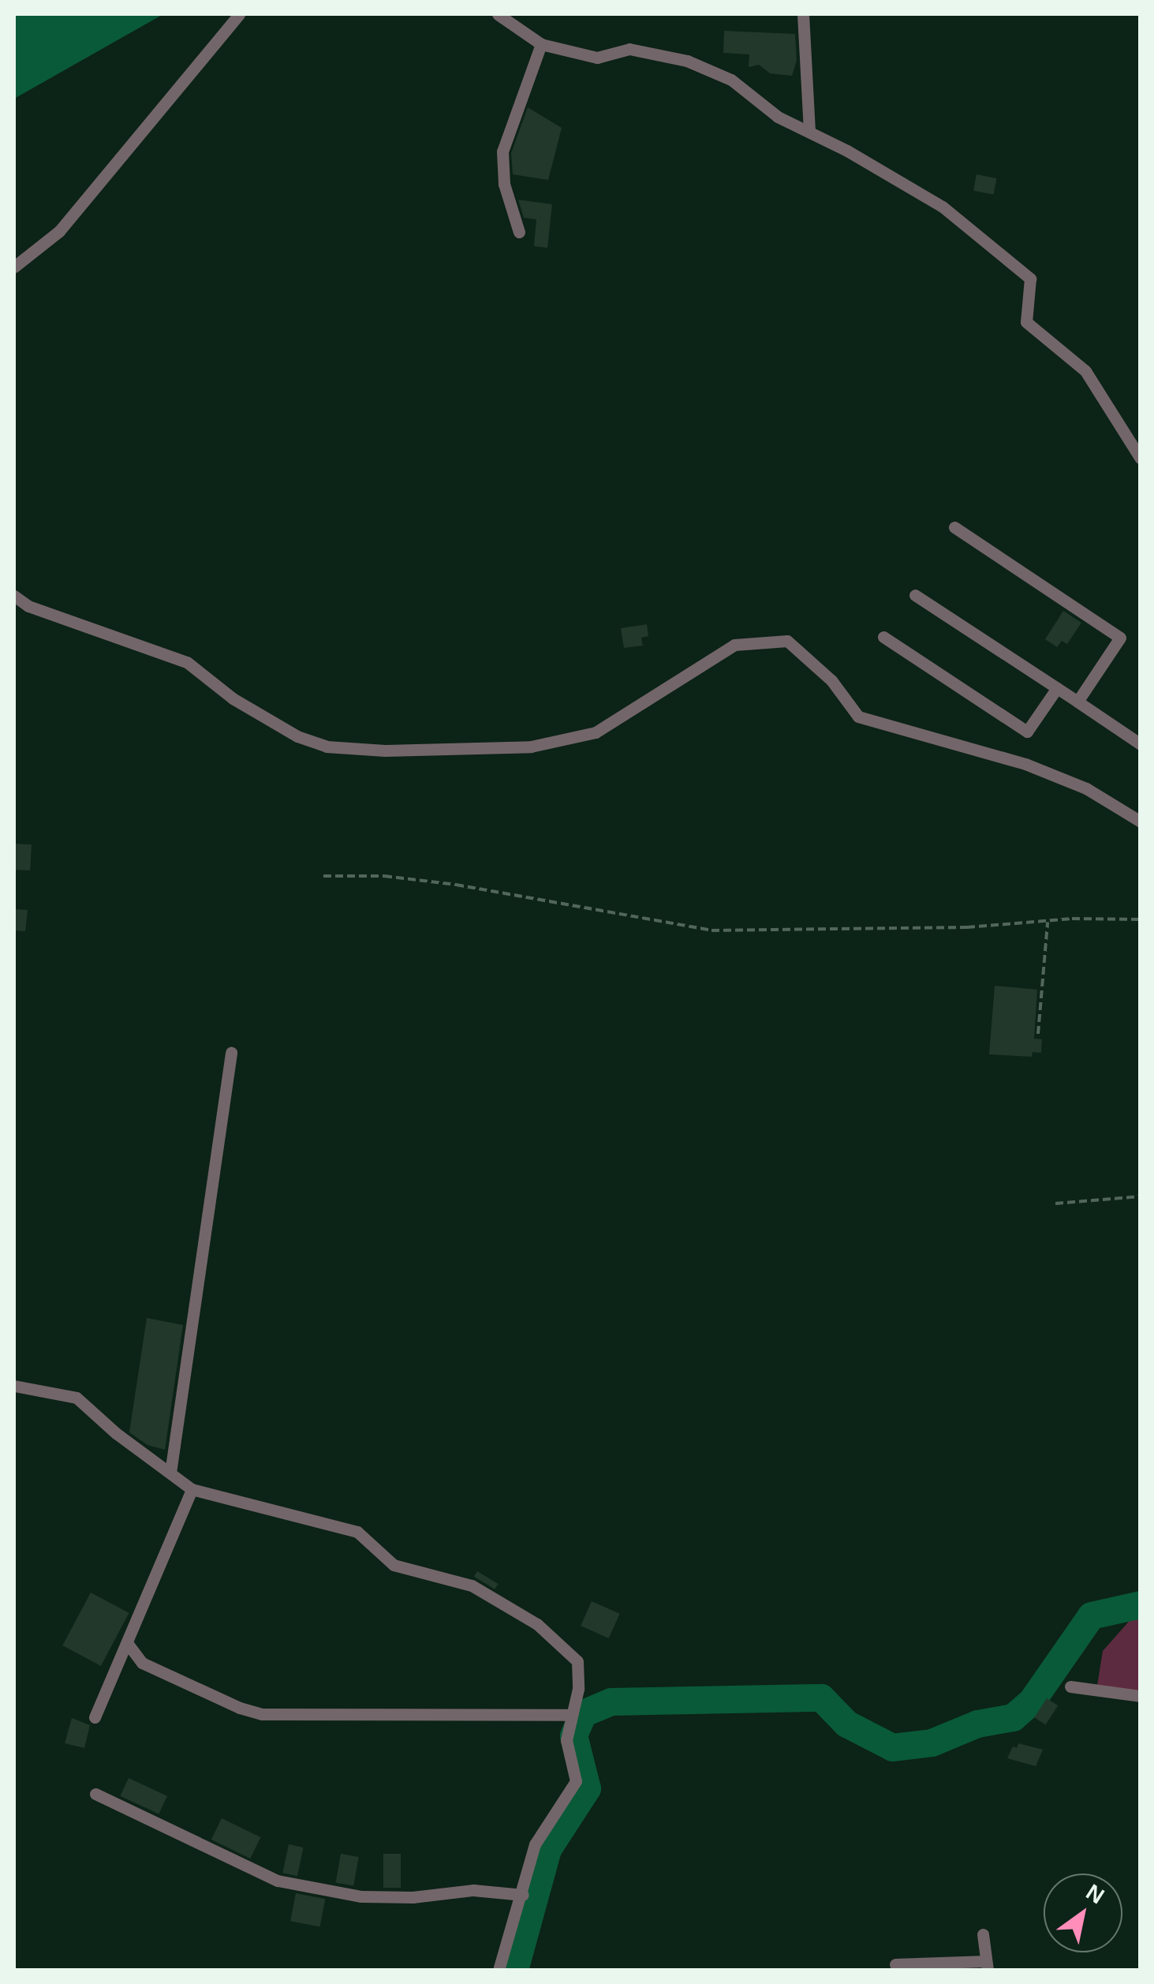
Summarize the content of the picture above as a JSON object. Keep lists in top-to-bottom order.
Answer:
{
  "north": "top right"
}
